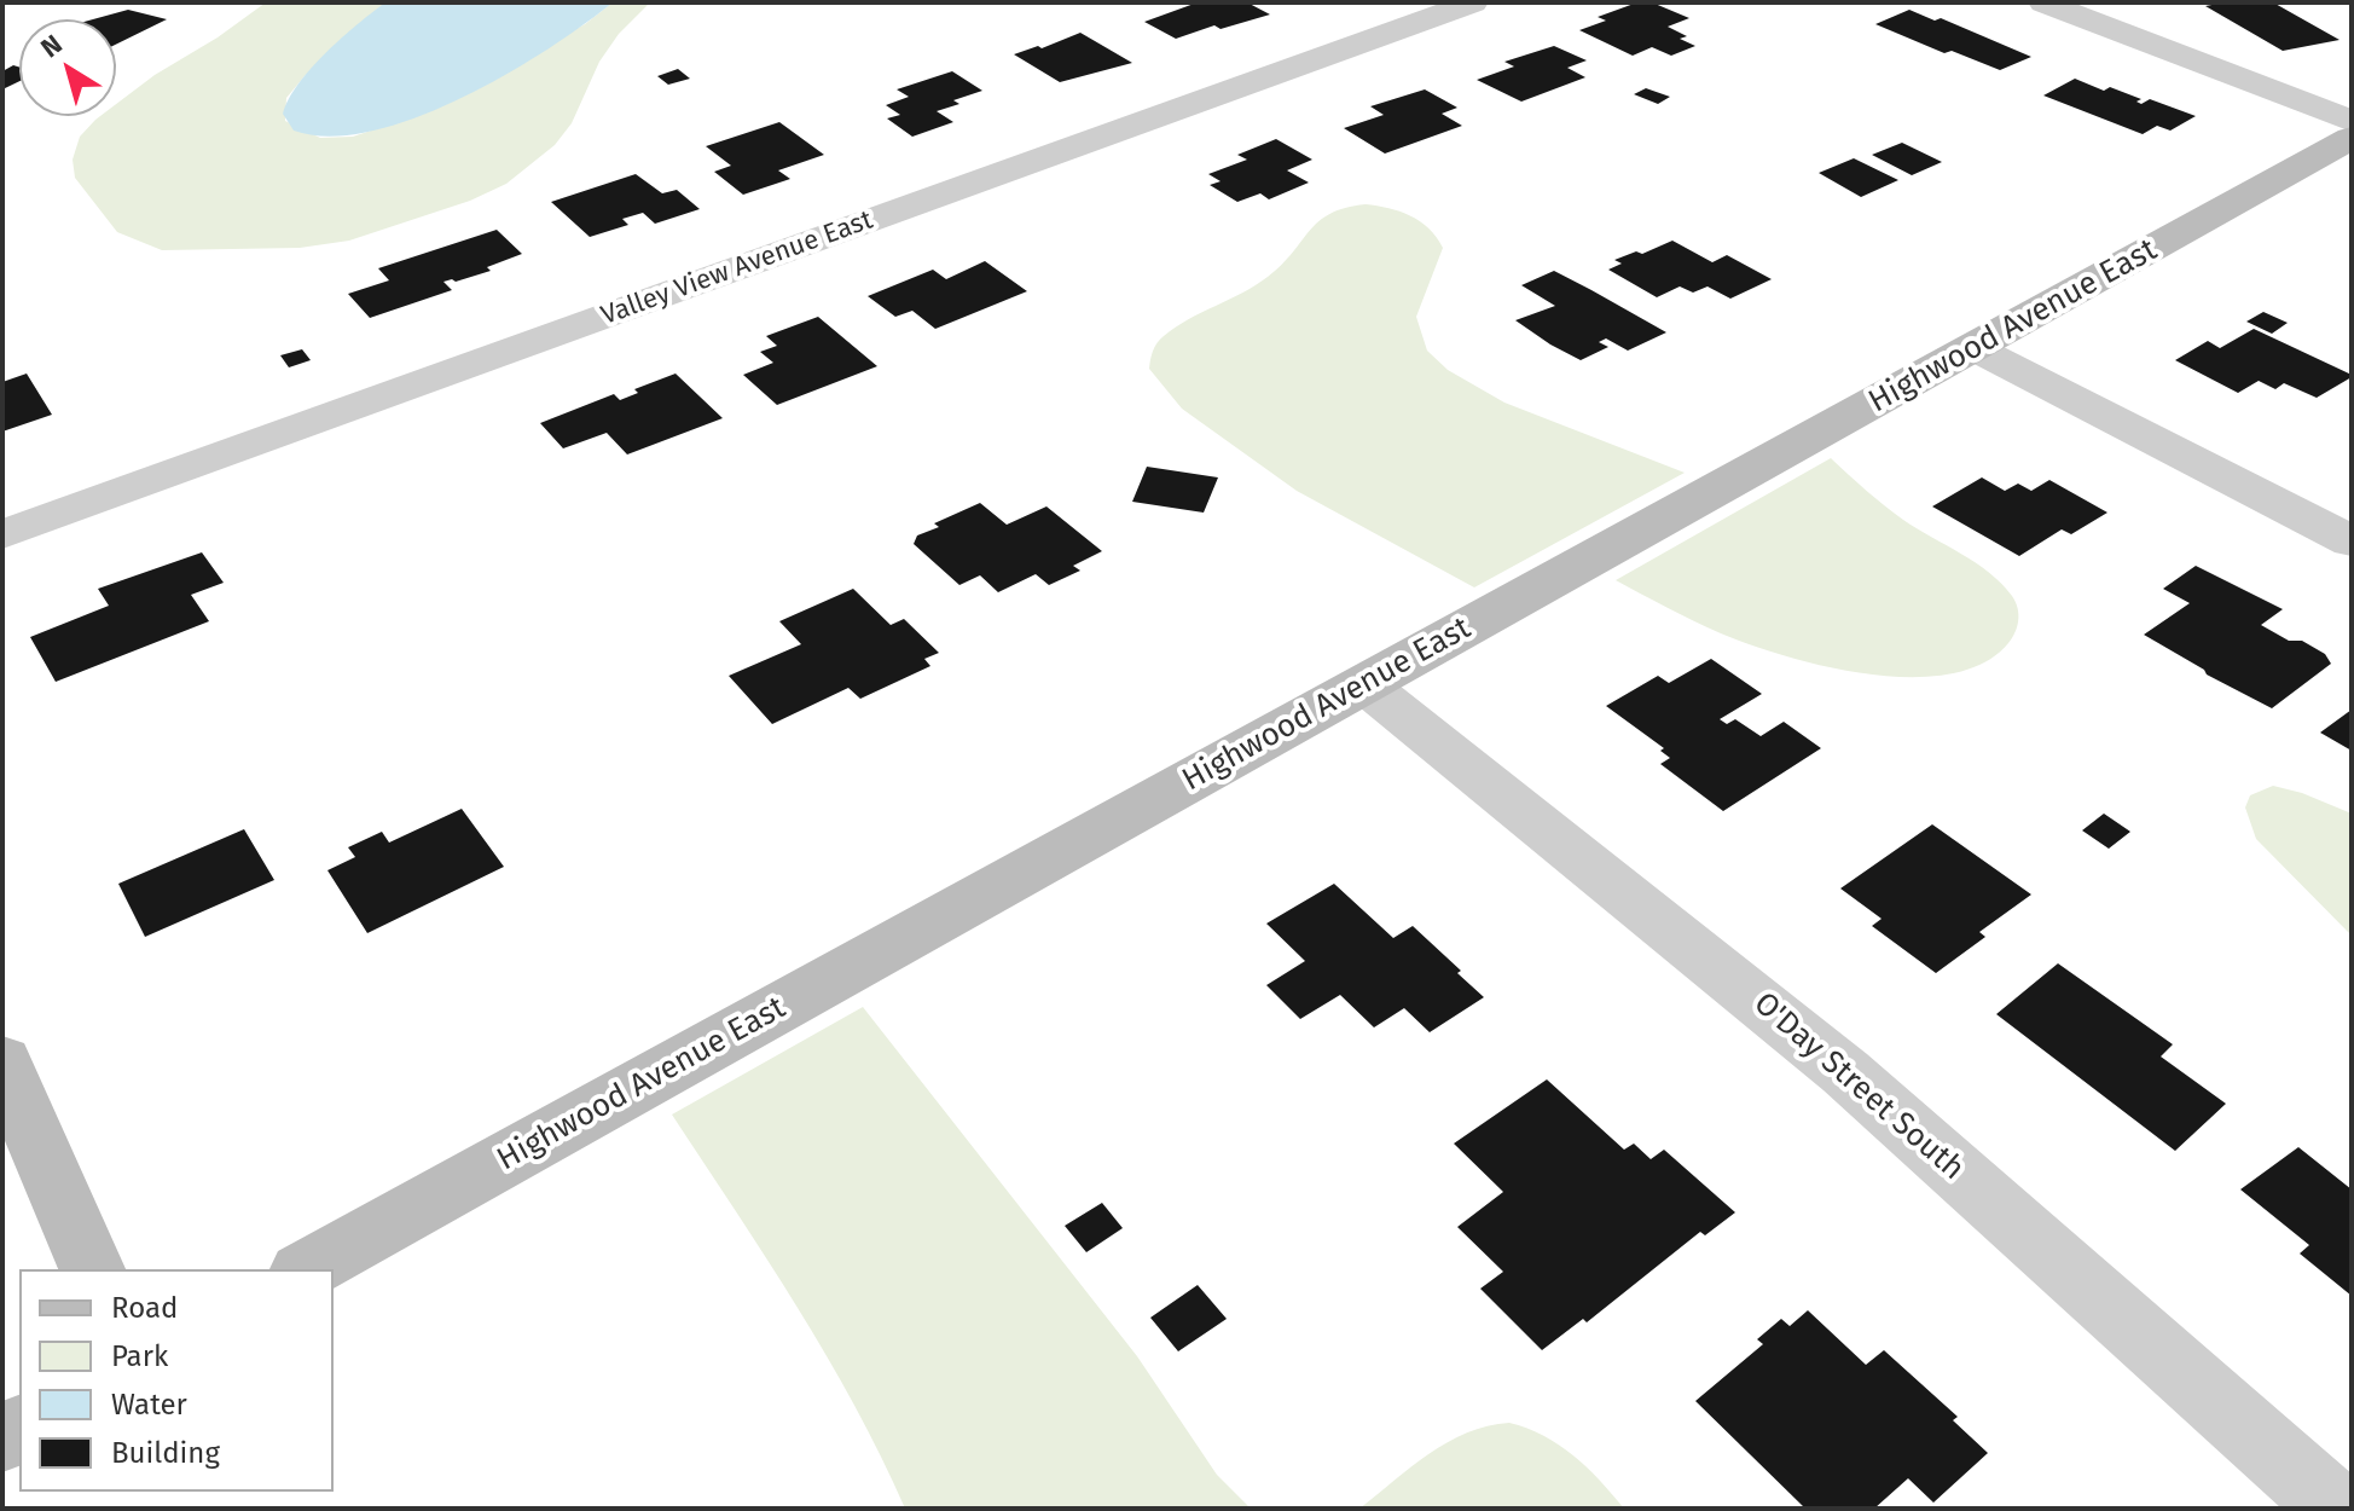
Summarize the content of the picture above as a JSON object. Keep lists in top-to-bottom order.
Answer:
{
  "streets": {
    "street": ["Valley View Avenue East", "Highwood Avenue East", "O'Day Street South"]
  },
  "crossings": [
    ["Highwood Avenue East", "O'Day Street South"]
  ],
  "legend": [
    "Road",
    "Park",
    "Water",
    "Building"
  ],
  "north": "top left"
}
